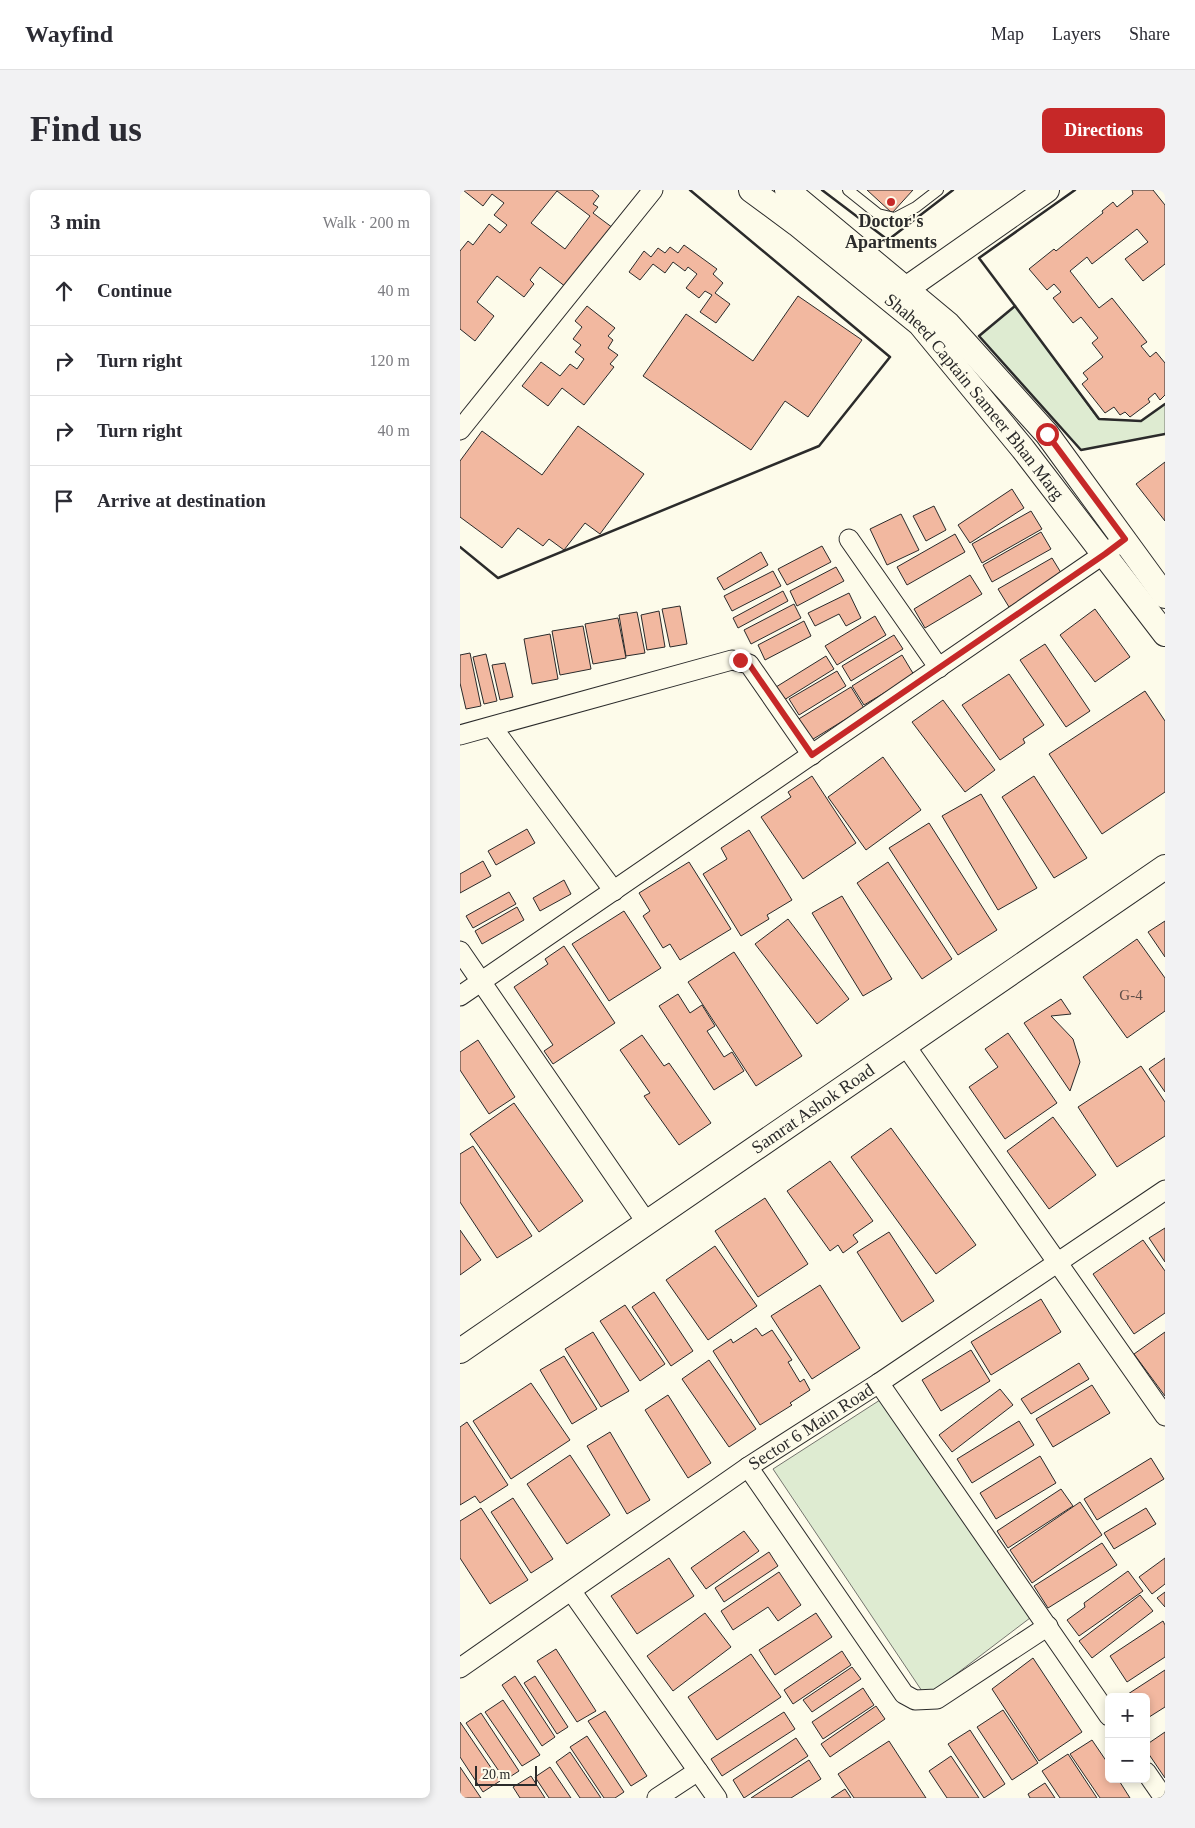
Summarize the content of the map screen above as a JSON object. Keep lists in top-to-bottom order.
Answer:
{
  "streets": {
    "street": ["Shaheed Captain Sameer Bhan Marg", "Samrat Ashok Road", "Sector 6 Main Road"]
  },
  "places": ["Doctor's Apartments"],
  "house_numbers": ["G-4"],
  "scale_bar": "20 m",
  "page": {
    "header": "Wayfind",
    "nav": ["Map", "Layers", "Share"],
    "buttons": "Directions",
    "title": "Find us",
    "heading": ["3 min", "Walk · 200 m"],
    "list": [
      ["Continue", "40 m"],
      ["Turn right", "120 m"],
      ["Turn right", "40 m"],
      "Arrive at destination"
    ],
    "map_buttons": ["+", "−"],
    "scale": "20 m"
  }
}
